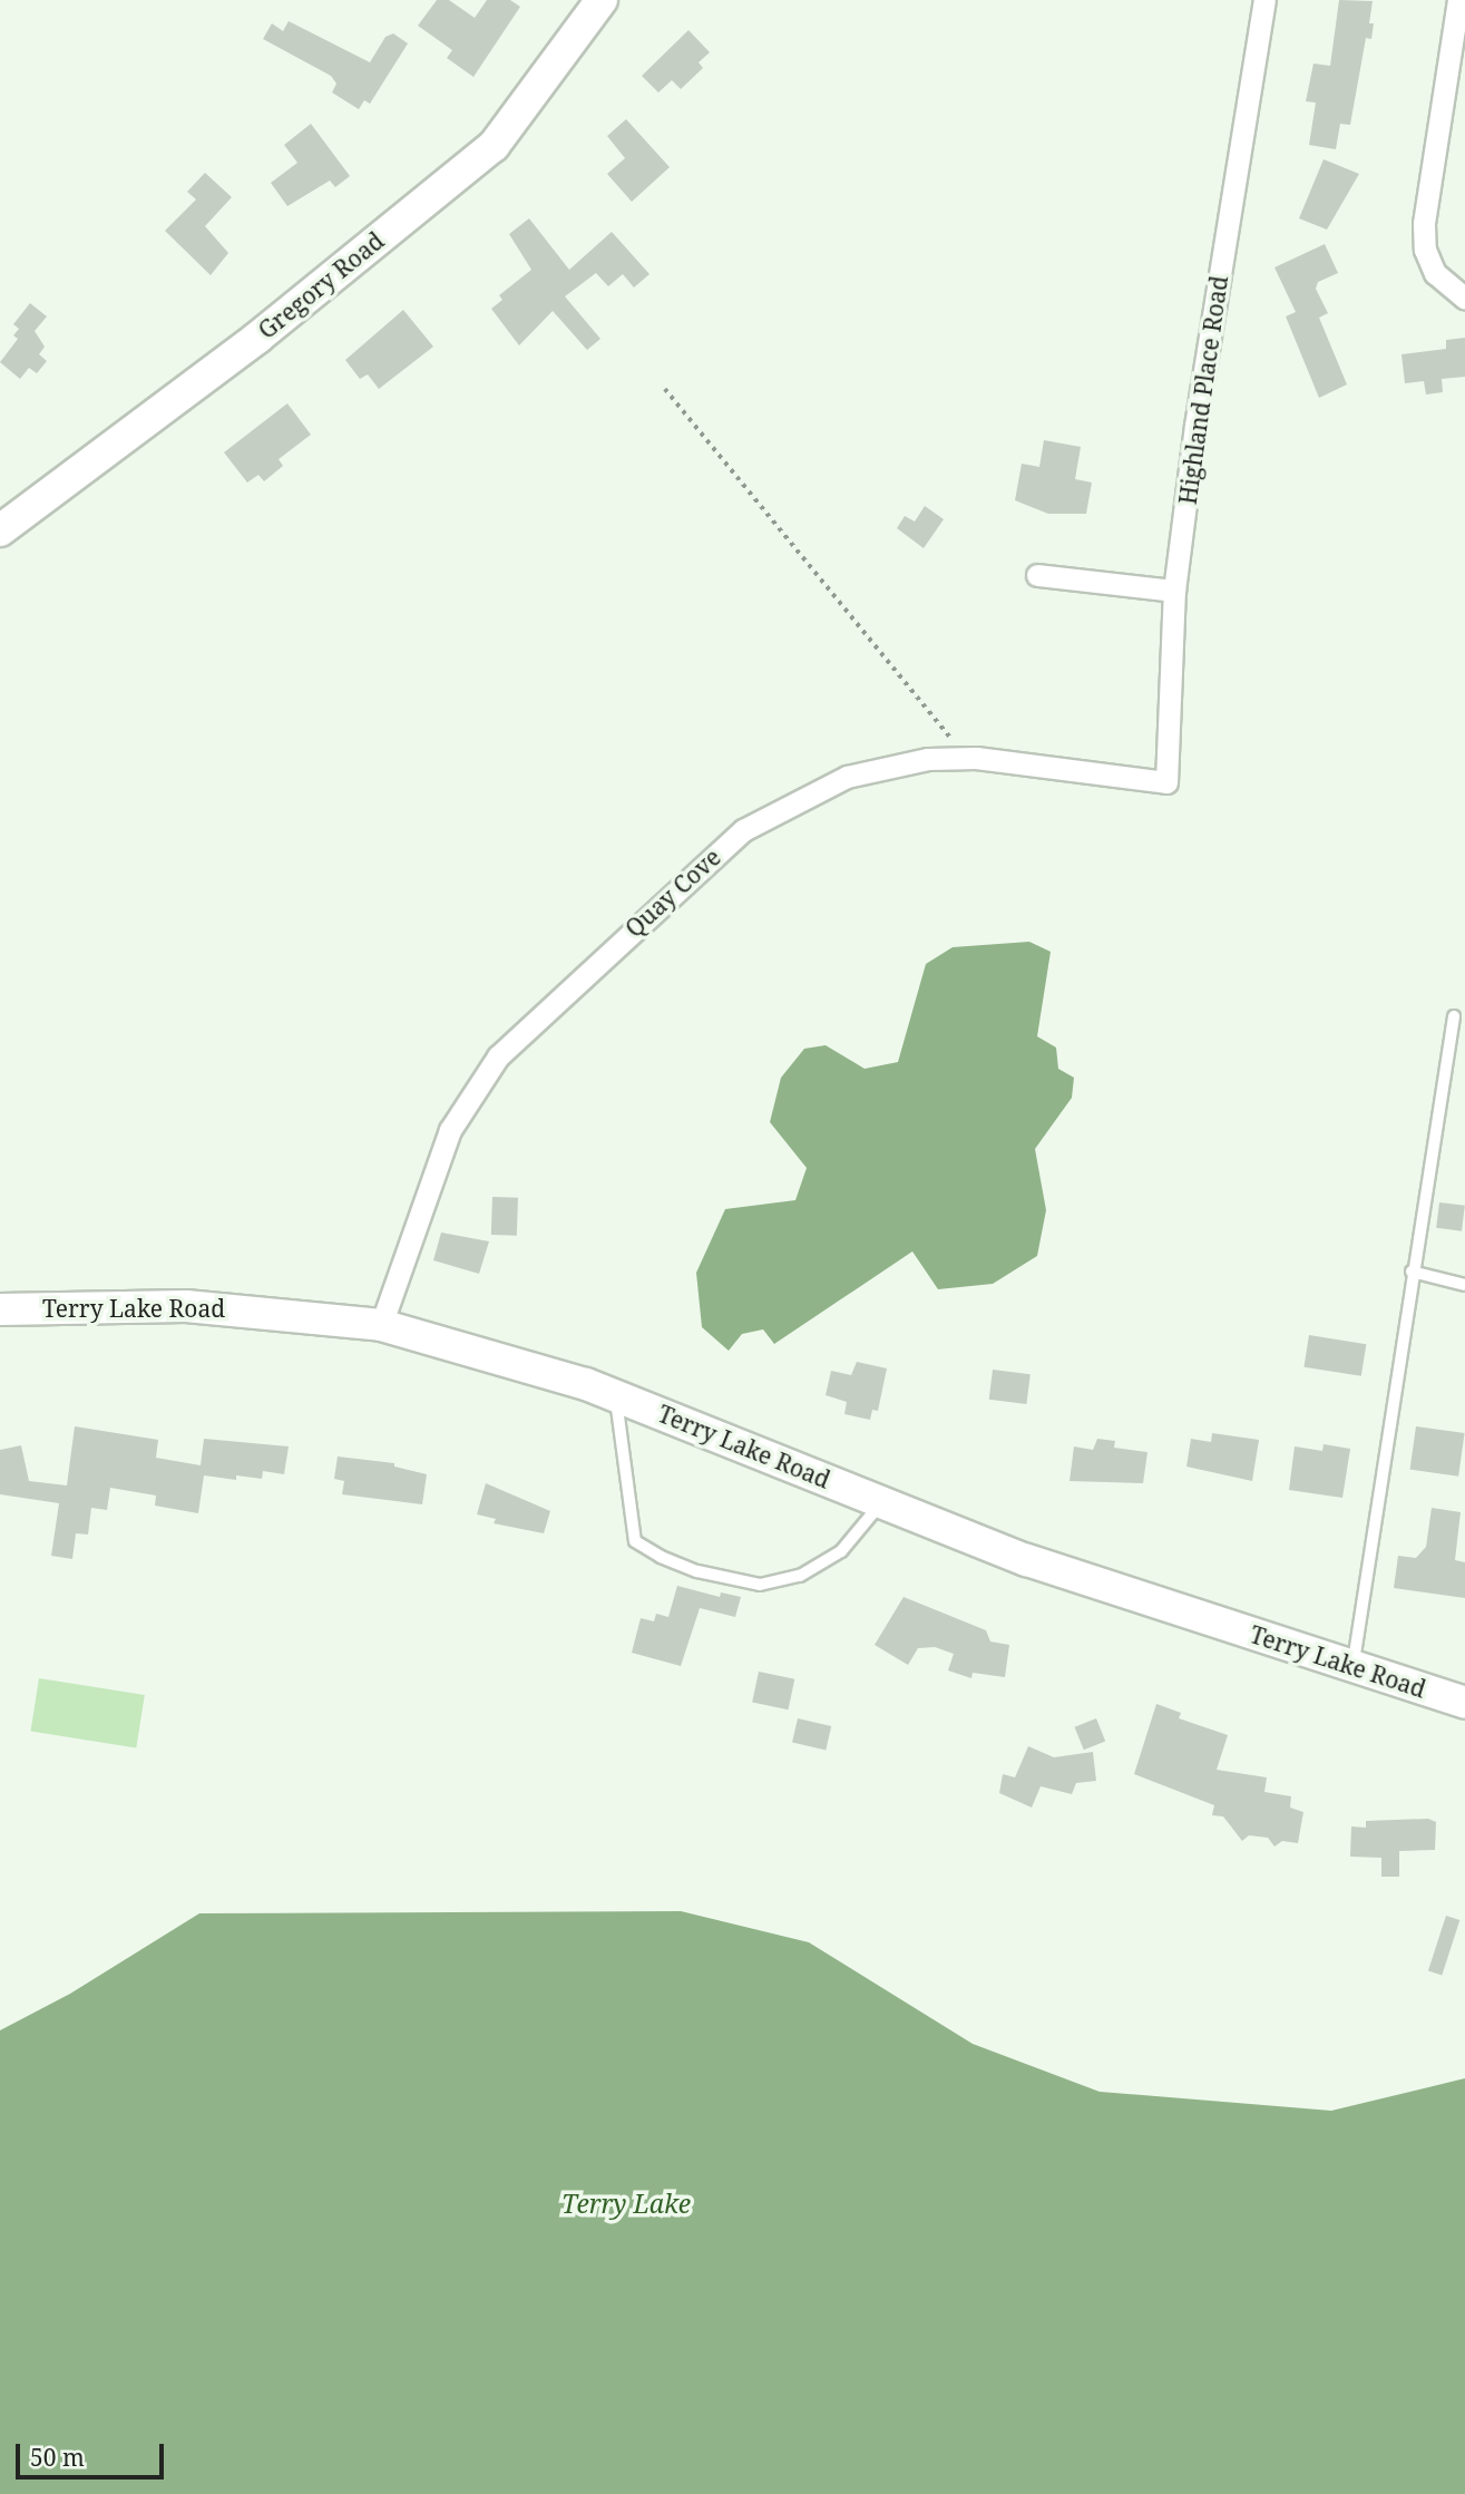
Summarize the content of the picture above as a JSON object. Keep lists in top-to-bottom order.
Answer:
{
  "streets": {
    "main road": ["Gregory Road", "Terry Lake Road"],
    "street": ["Highland Place Road", "Quay Cove"]
  },
  "crossings": [
    ["Highland Place Road", "Quay Cove"],
    ["Quay Cove", "Terry Lake Road"]
  ],
  "water": ["Terry Lake"],
  "scale_bar": "50 m"
}
